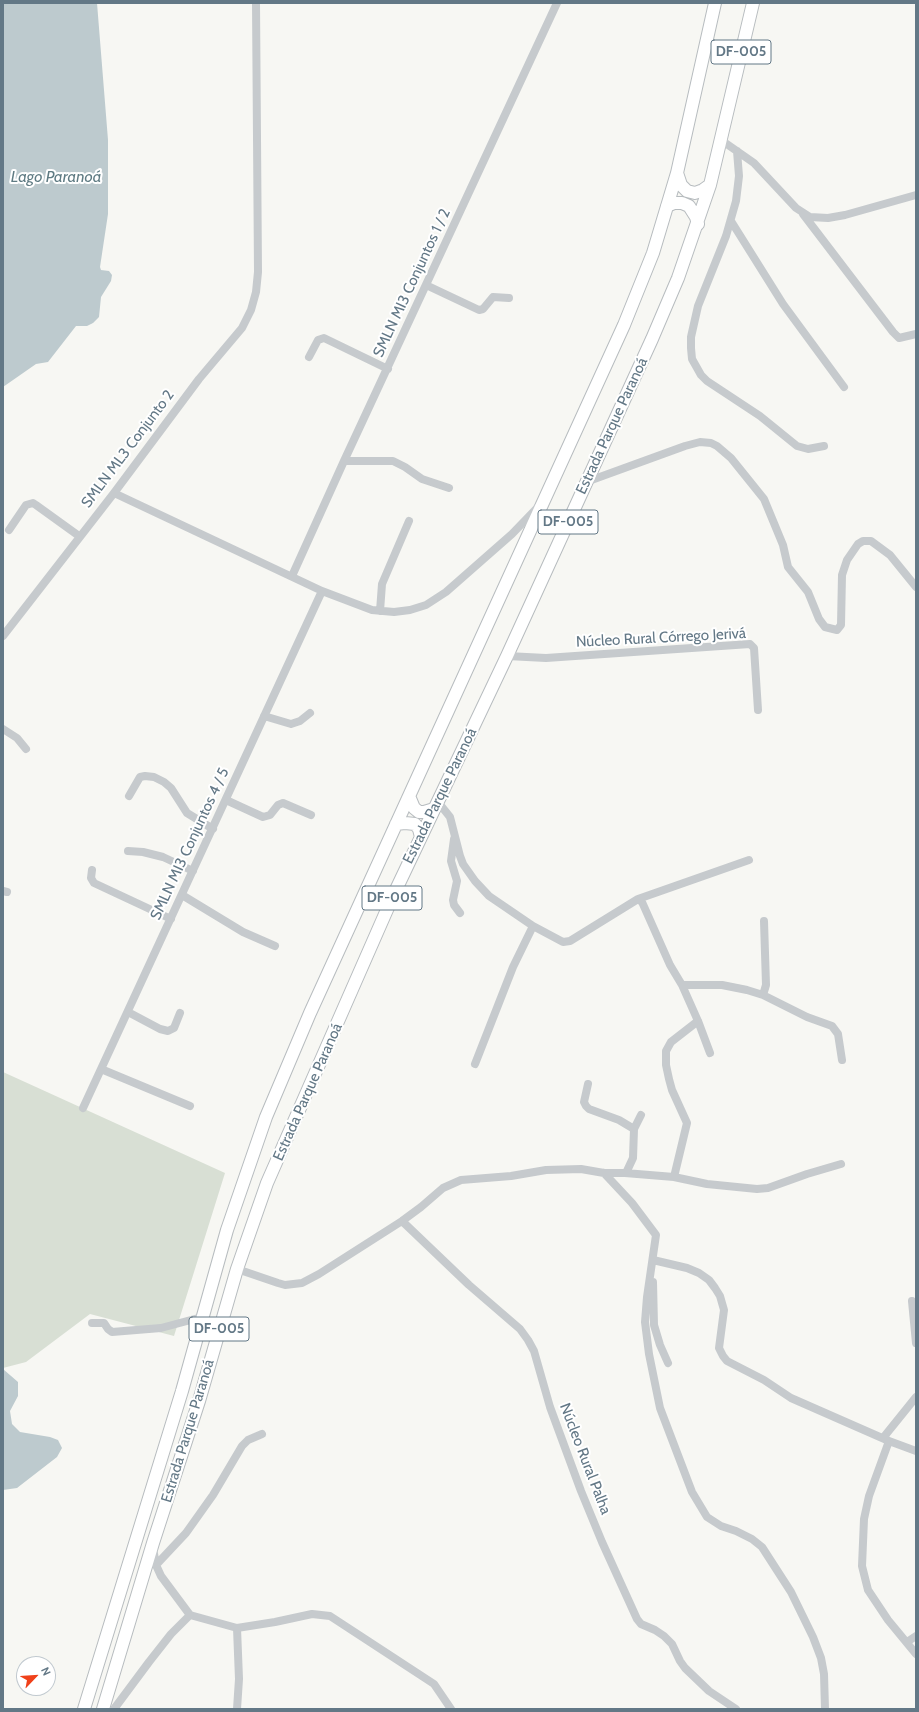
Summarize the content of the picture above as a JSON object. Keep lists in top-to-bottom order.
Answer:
{
  "streets": {
    "main road": ["DF-005", "Estrada Parque Paranoá"],
    "street": [
      "SMLN MI3 Conjuntos 1 / 2",
      "SMLN ML3 Conjunto 2",
      "Núcleo Rural Córrego Jerivá",
      "SMLN MI3 Conjuntos 4 / 5",
      "Núcleo Rural Palha"
    ]
  },
  "crossings": [
    ["Estrada Parque Paranoá", "Núcleo Rural Córrego Jerivá"]
  ],
  "water": ["Lago Paranoá"],
  "north": "top right"
}
